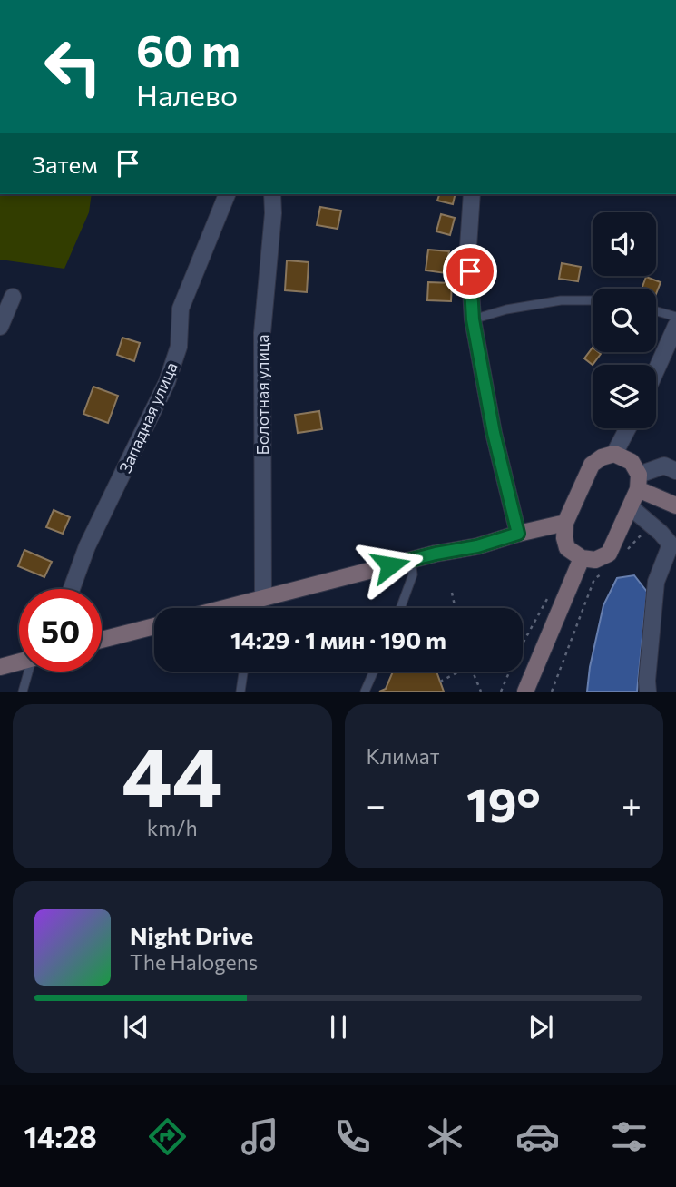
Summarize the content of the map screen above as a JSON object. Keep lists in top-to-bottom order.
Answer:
{
  "streets": {
    "street": ["Болотная улица", "Западная улица"]
  },
  "page": {
    "turn": ["60 m", "Налево"],
    "then": "Затем",
    "limit": "50",
    "trip": "14:29 · 1 мин · 190 m",
    "tile": [
      ["44", "km/h"],
      "Климат"
    ],
    "heat": ["−", "19°", "+"],
    "song": ["Night Drive", "The Halogens"],
    "tabs": "14:28"
  }
}
